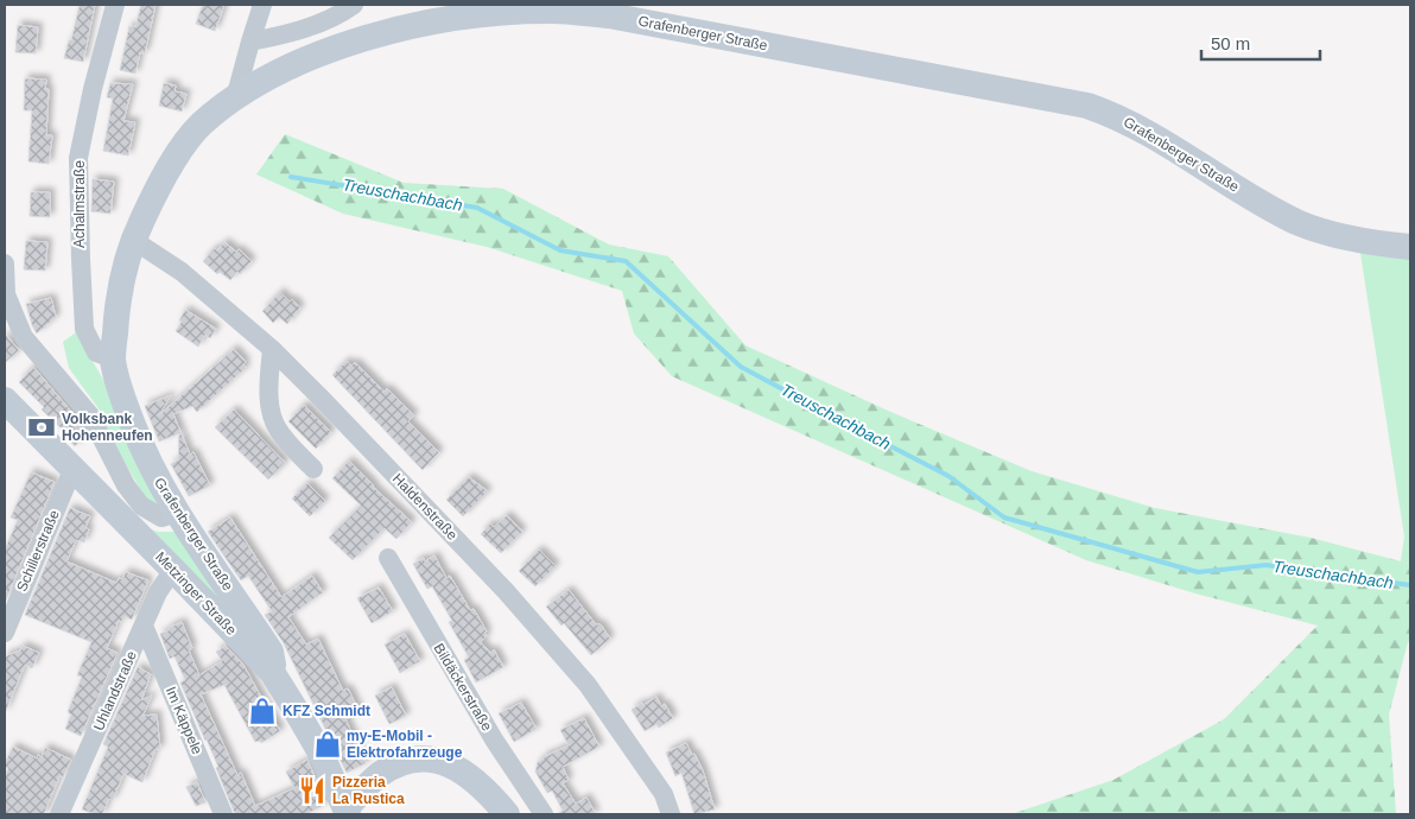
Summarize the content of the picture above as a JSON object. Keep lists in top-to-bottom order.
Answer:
{
  "streets": {
    "street": [
      "Grafenberger Straße",
      "Achalmstraße",
      "Haldenstraße",
      "Schillerstraße",
      "Metzinger Straße",
      "Bildäckerstraße",
      "Uhlandstraße",
      "Im Käppele"
    ]
  },
  "crossings": [
    ["Grafenberger Straße", "Achalmstraße"],
    ["Grafenberger Straße", "Haldenstraße"],
    ["Grafenberger Straße", "Metzinger Straße"],
    ["Schillerstraße", "Metzinger Straße"],
    ["Metzinger Straße", "Uhlandstraße"],
    ["Uhlandstraße", "Im Käppele"]
  ],
  "water": ["Treuschachbach"],
  "places": {
    "bank": ["Volksbank Hohenneufen"],
    "shop": ["KFZ Schmidt", "my-E-Mobil - Elektrofahrzeuge"],
    "restaurant": ["Pizzeria La Rustica"]
  },
  "scale_bar": "50 m"
}
